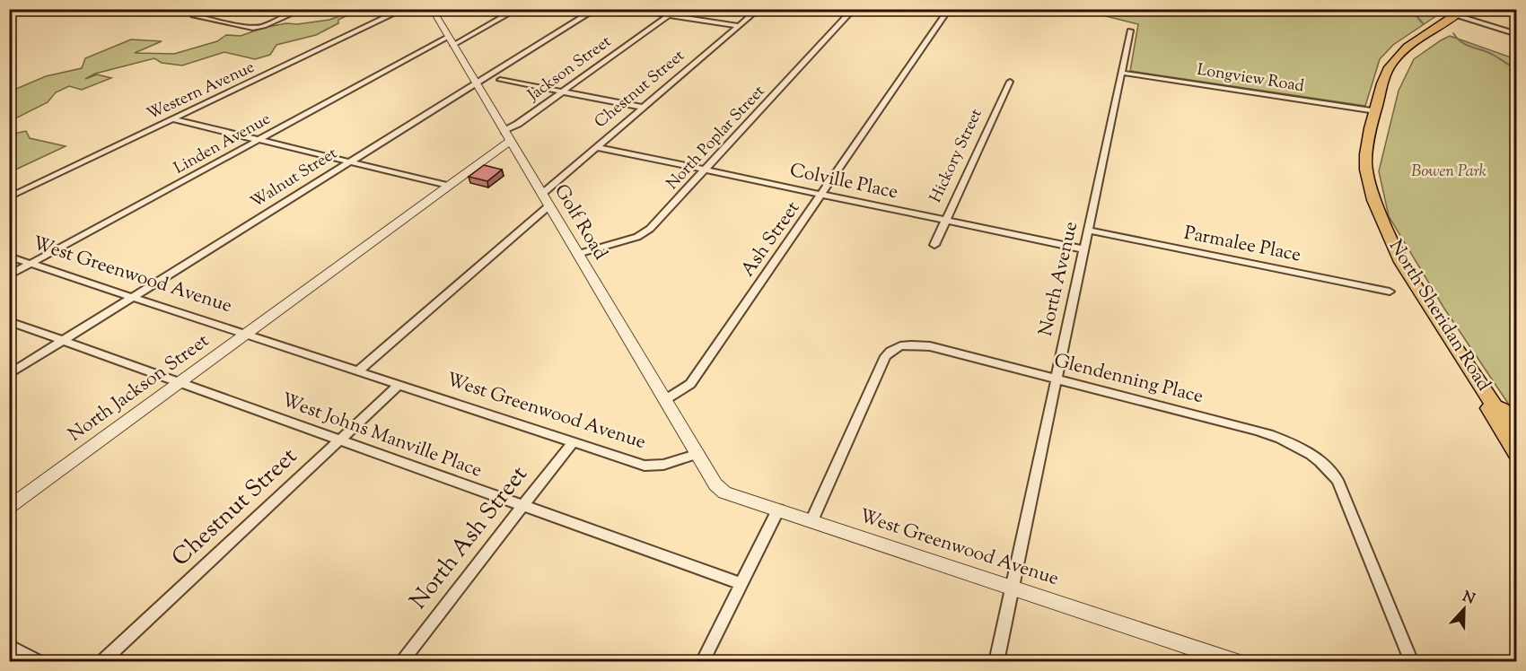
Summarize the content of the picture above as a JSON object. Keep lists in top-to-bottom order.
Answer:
{
  "streets": {
    "main road": ["North Sheridan Road"],
    "street": [
      "Jackson Street",
      "Longview Road",
      "Chestnut Street",
      "Western Avenue",
      "North Poplar Street",
      "Linden Avenue",
      "Hickory Street",
      "Walnut Street",
      "Colville Place",
      "Golf Road",
      "Ash Street",
      "Parmalee Place",
      "West Greenwood Avenue",
      "North Avenue",
      "Glendenning Place",
      "North Jackson Street",
      "West Johns Manville Place",
      "North Ash Street"
    ]
  },
  "crossings": [
    ["Jackson Street", "Golf Road"],
    ["Jackson Street", "North Jackson Street"],
    ["Longview Road", "North Avenue"],
    ["Longview Road", "North Sheridan Road"],
    ["Chestnut Street", "Colville Place"],
    ["Chestnut Street", "Golf Road"],
    ["Chestnut Street", "West Greenwood Avenue"],
    ["Chestnut Street", "West Johns Manville Place"],
    ["North Poplar Street", "Colville Place"],
    ["North Poplar Street", "Golf Road"],
    ["Linden Avenue", "Golf Road"],
    ["Linden Avenue", "West Greenwood Avenue"],
    ["Hickory Street", "Colville Place"],
    ["Walnut Street", "Golf Road"],
    ["Walnut Street", "West Greenwood Avenue"],
    ["Walnut Street", "West Johns Manville Place"],
    ["Colville Place", "Ash Street"],
    ["Colville Place", "North Avenue"],
    ["Golf Road", "Ash Street"],
    ["Golf Road", "West Greenwood Avenue"],
    ["Parmalee Place", "North Avenue"],
    ["West Greenwood Avenue", "North Avenue"],
    ["West Greenwood Avenue", "Glendenning Place"],
    ["West Greenwood Avenue", "North Jackson Street"],
    ["West Greenwood Avenue", "North Ash Street"],
    ["North Avenue", "Glendenning Place"],
    ["North Jackson Street", "West Johns Manville Place"],
    ["West Johns Manville Place", "North Ash Street"]
  ],
  "parks": ["Bowen Park"],
  "north": "top"
}
